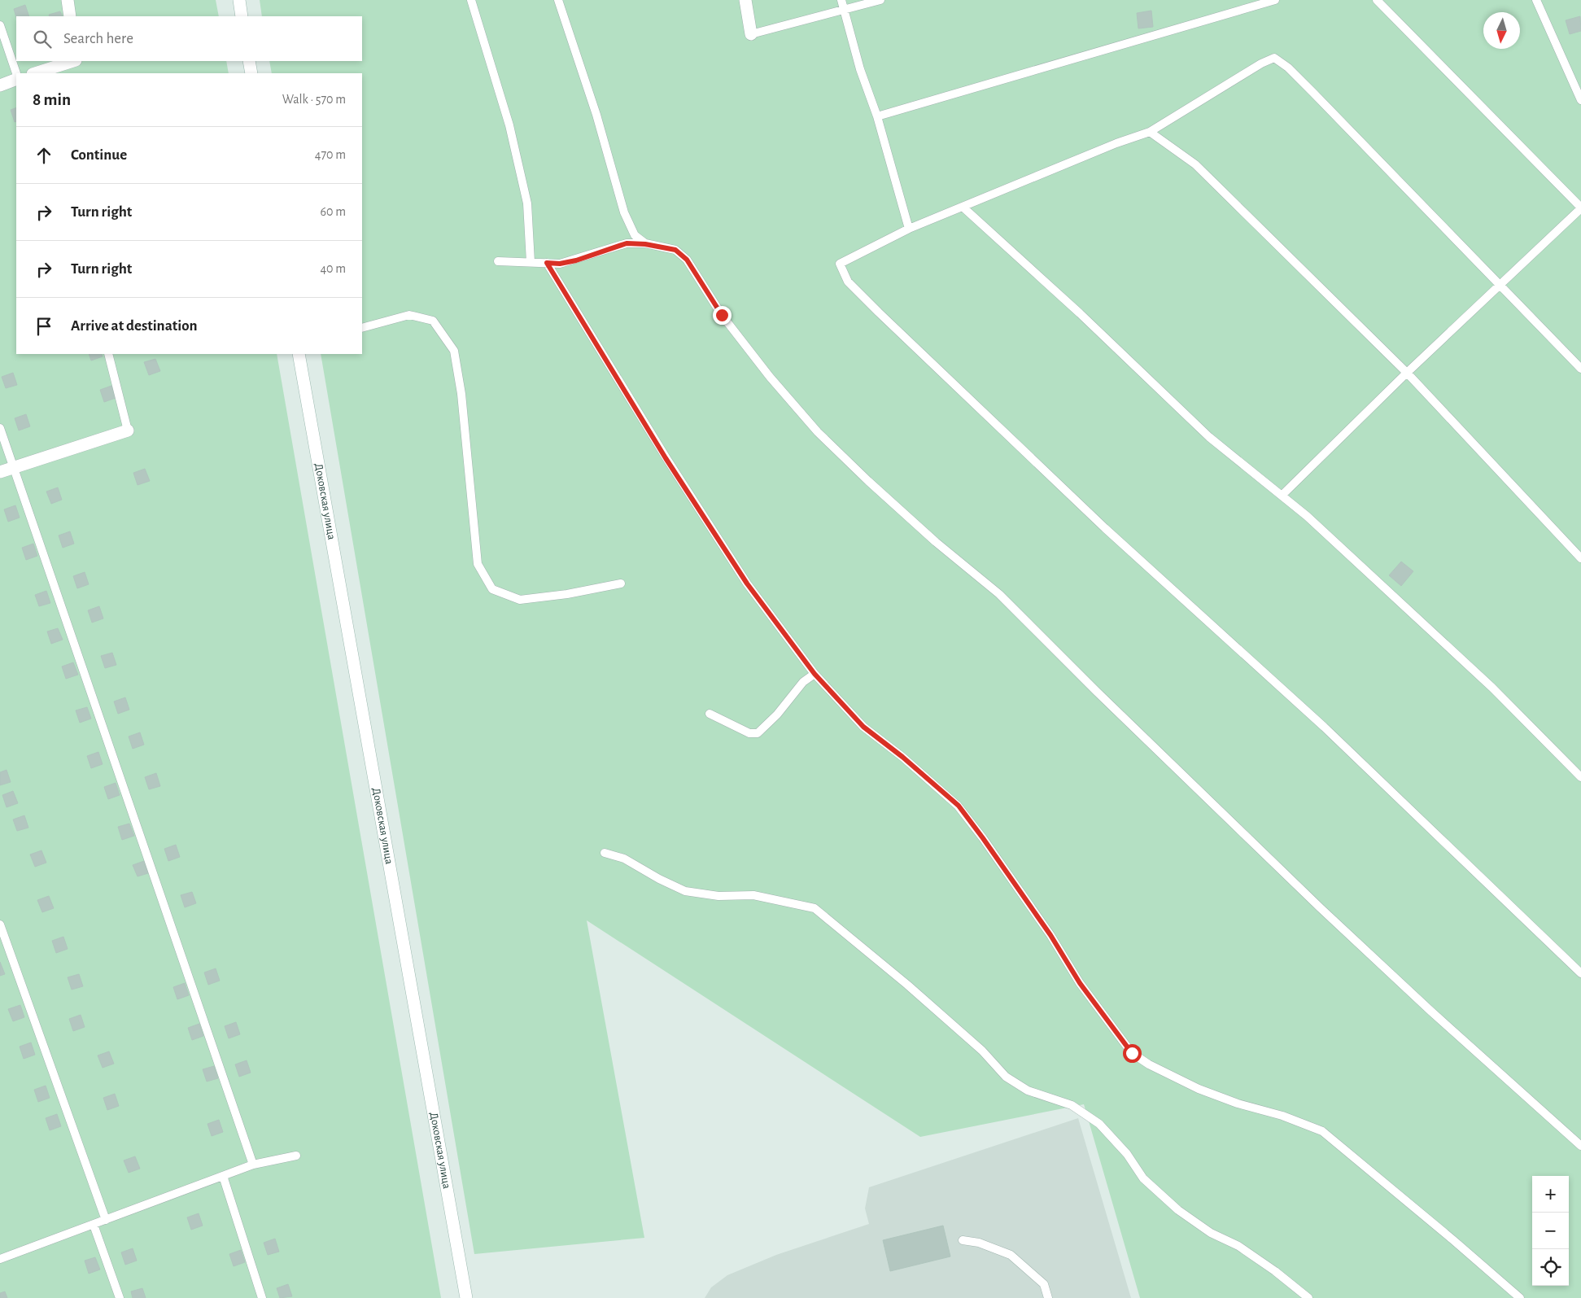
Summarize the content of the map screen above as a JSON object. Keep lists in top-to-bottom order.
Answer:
{
  "streets": {
    "street": ["Доковская улица"]
  },
  "north": "bottom",
  "page": {
    "search": "Search here",
    "heading": ["8 min", "Walk · 570 m"],
    "list": [
      ["Continue", "470 m"],
      ["Turn right", "60 m"],
      ["Turn right", "40 m"],
      "Arrive at destination"
    ],
    "map_buttons": ["+", "−"]
  }
}
